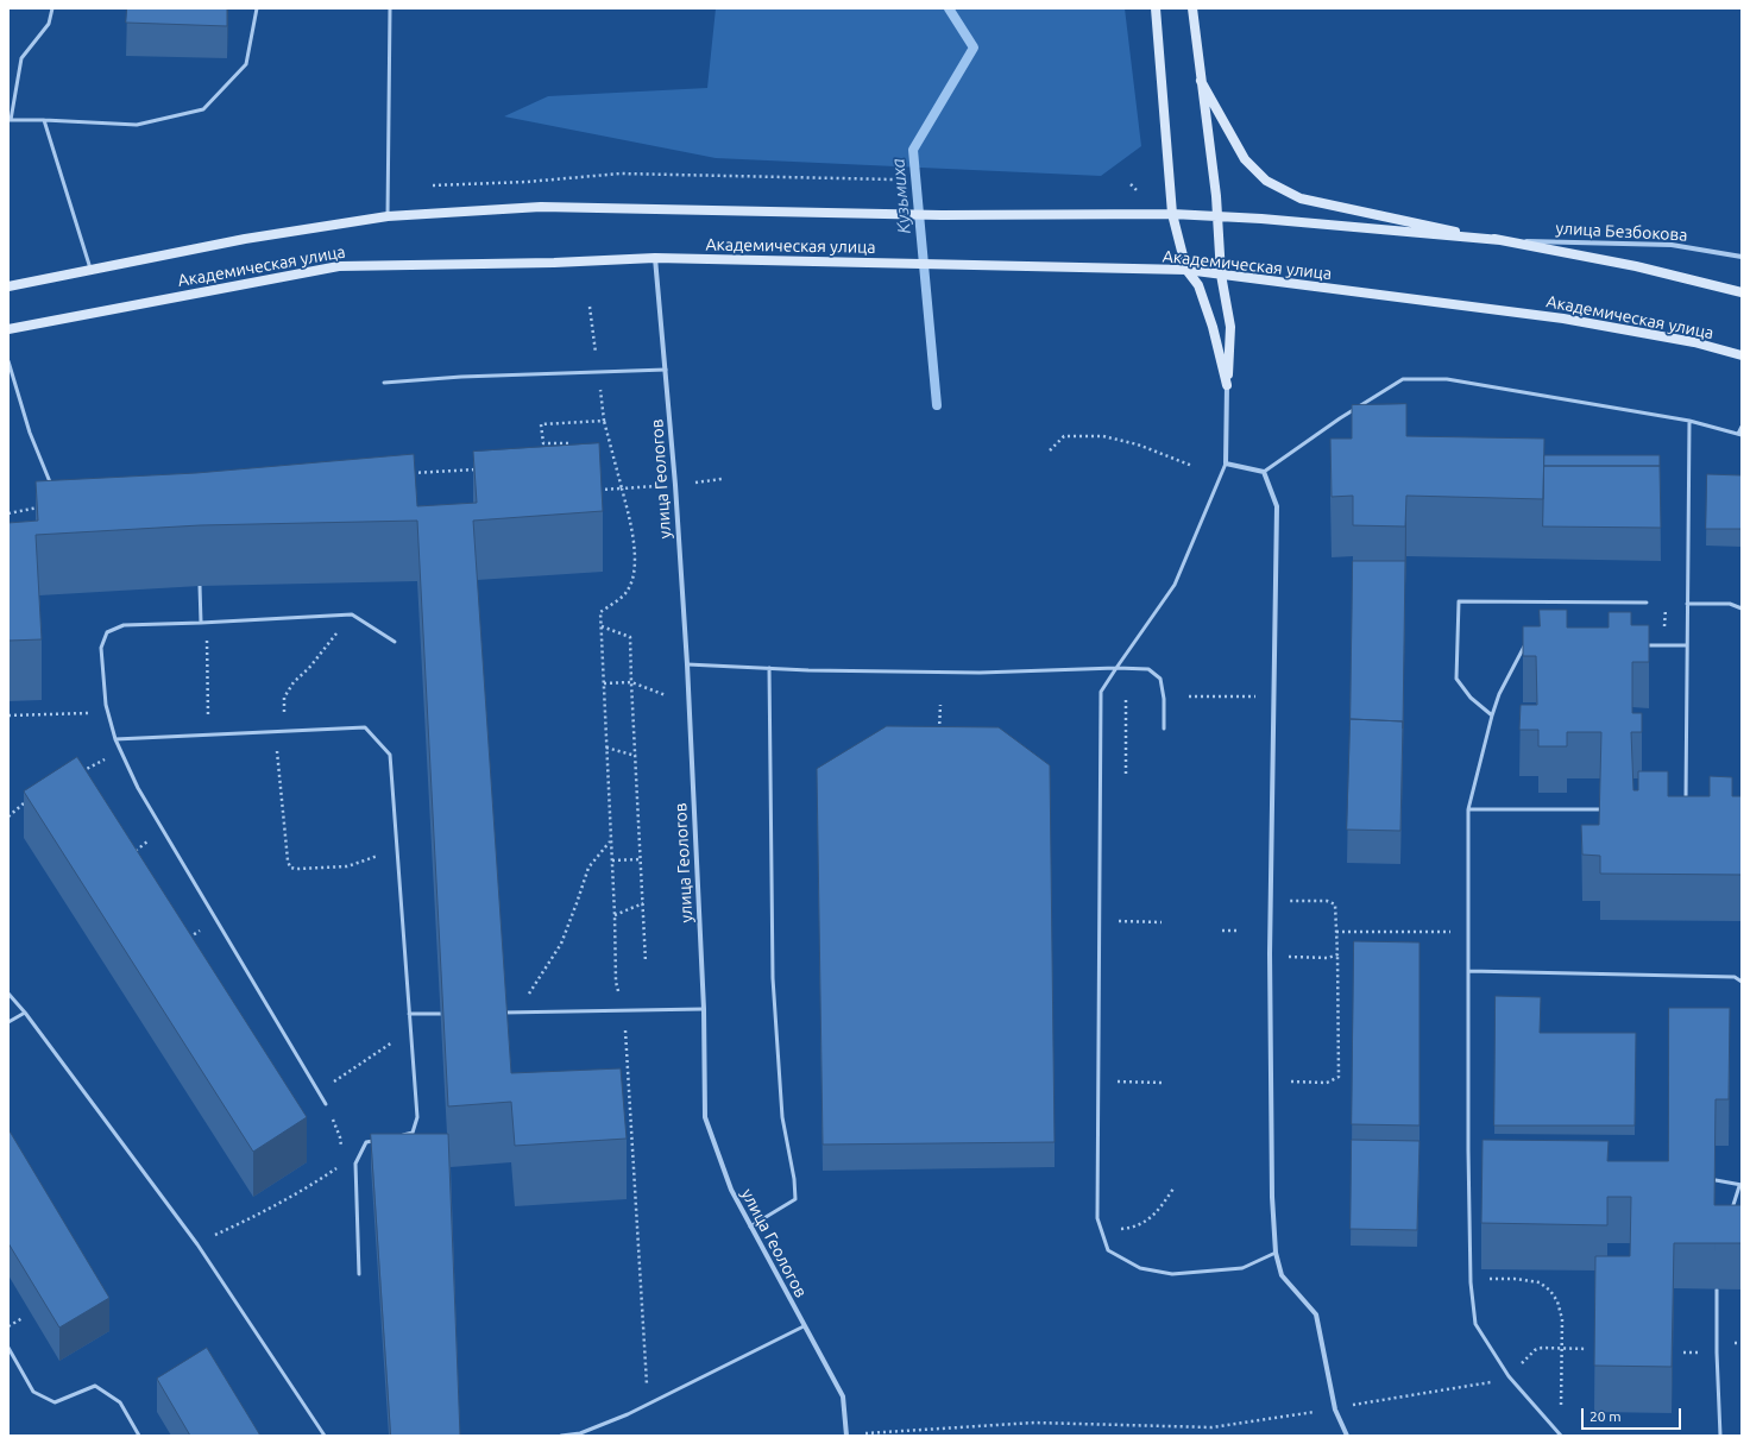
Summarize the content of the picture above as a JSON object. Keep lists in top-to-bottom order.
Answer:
{
  "streets": {
    "main road": ["Академическая улица"],
    "street": ["улица Безбокова", "улица Геологов"]
  },
  "crossings": [
    ["Академическая улица", "улица Геологов"]
  ],
  "water": ["Кузьмиха"],
  "scale_bar": "20 m"
}
